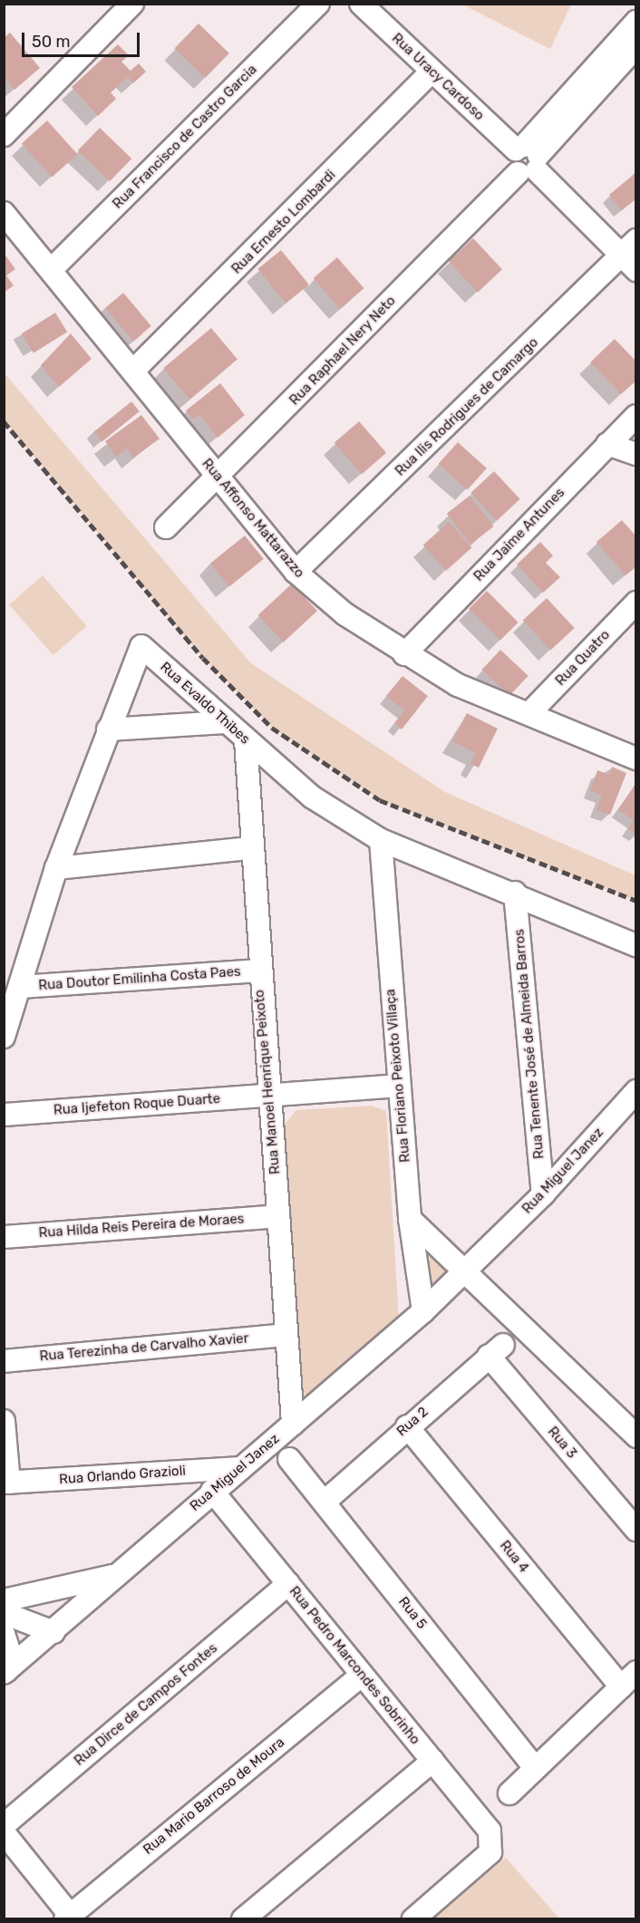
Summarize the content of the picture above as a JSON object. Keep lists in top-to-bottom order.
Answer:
{
  "streets": {
    "street": [
      "Rua Uracy Cardoso",
      "Rua Francisco de Castro Garcia",
      "Rua Ernesto Lombardi",
      "Rua Raphael Nery Neto",
      "Rua Ilis Rodrigues de Camargo",
      "Rua Affonso Mattarazzo",
      "Rua Jaime Antunes",
      "Rua Quatro",
      "Rua Evaldo Thibes",
      "Rua Doutor Emilinha Costa Paes",
      "Rua Tenente José de Almeida Barros",
      "Rua Floriano Peixoto Villaça",
      "Rua Manoel Henrique Peixoto",
      "Rua Ijefeton Roque Duarte",
      "Rua Miguel Janez",
      "Rua Hilda Reis Pereira de Moraes",
      "Rua Terezinha de Carvalho Xavier",
      "Rua 2",
      "Rua 3",
      "Rua Orlando Grazioli",
      "Rua 4",
      "Rua 5",
      "Rua Pedro Marcondes Sobrinho",
      "Rua Dirce de Campos Fontes",
      "Rua Mario Barroso de Moura"
    ]
  },
  "crossings": [
    ["Rua Uracy Cardoso", "Rua Ernesto Lombardi"],
    ["Rua Uracy Cardoso", "Rua Raphael Nery Neto"],
    ["Rua Uracy Cardoso", "Rua Ilis Rodrigues de Camargo"],
    ["Rua Francisco de Castro Garcia", "Rua Affonso Mattarazzo"],
    ["Rua Ernesto Lombardi", "Rua Affonso Mattarazzo"],
    ["Rua Raphael Nery Neto", "Rua Affonso Mattarazzo"],
    ["Rua Ilis Rodrigues de Camargo", "Rua Affonso Mattarazzo"],
    ["Rua Affonso Mattarazzo", "Rua Jaime Antunes"],
    ["Rua Affonso Mattarazzo", "Rua Quatro"],
    ["Rua Evaldo Thibes", "Rua Doutor Emilinha Costa Paes"],
    ["Rua Evaldo Thibes", "Rua Tenente José de Almeida Barros"],
    ["Rua Evaldo Thibes", "Rua Floriano Peixoto Villaça"],
    ["Rua Evaldo Thibes", "Rua Manoel Henrique Peixoto"],
    ["Rua Doutor Emilinha Costa Paes", "Rua Manoel Henrique Peixoto"],
    ["Rua Tenente José de Almeida Barros", "Rua Miguel Janez"],
    ["Rua Floriano Peixoto Villaça", "Rua Ijefeton Roque Duarte"],
    ["Rua Floriano Peixoto Villaça", "Rua Miguel Janez"],
    ["Rua Manoel Henrique Peixoto", "Rua Ijefeton Roque Duarte"],
    ["Rua Manoel Henrique Peixoto", "Rua Miguel Janez"],
    ["Rua Manoel Henrique Peixoto", "Rua Hilda Reis Pereira de Moraes"],
    ["Rua Manoel Henrique Peixoto", "Rua Terezinha de Carvalho Xavier"],
    ["Rua Miguel Janez", "Rua Orlando Grazioli"],
    ["Rua Miguel Janez", "Rua Pedro Marcondes Sobrinho"],
    ["Rua 2", "Rua 3"],
    ["Rua 2", "Rua 4"],
    ["Rua 2", "Rua 5"],
    ["Rua Pedro Marcondes Sobrinho", "Rua Dirce de Campos Fontes"],
    ["Rua Pedro Marcondes Sobrinho", "Rua Mario Barroso de Moura"]
  ],
  "scale_bar": "50 m"
}
